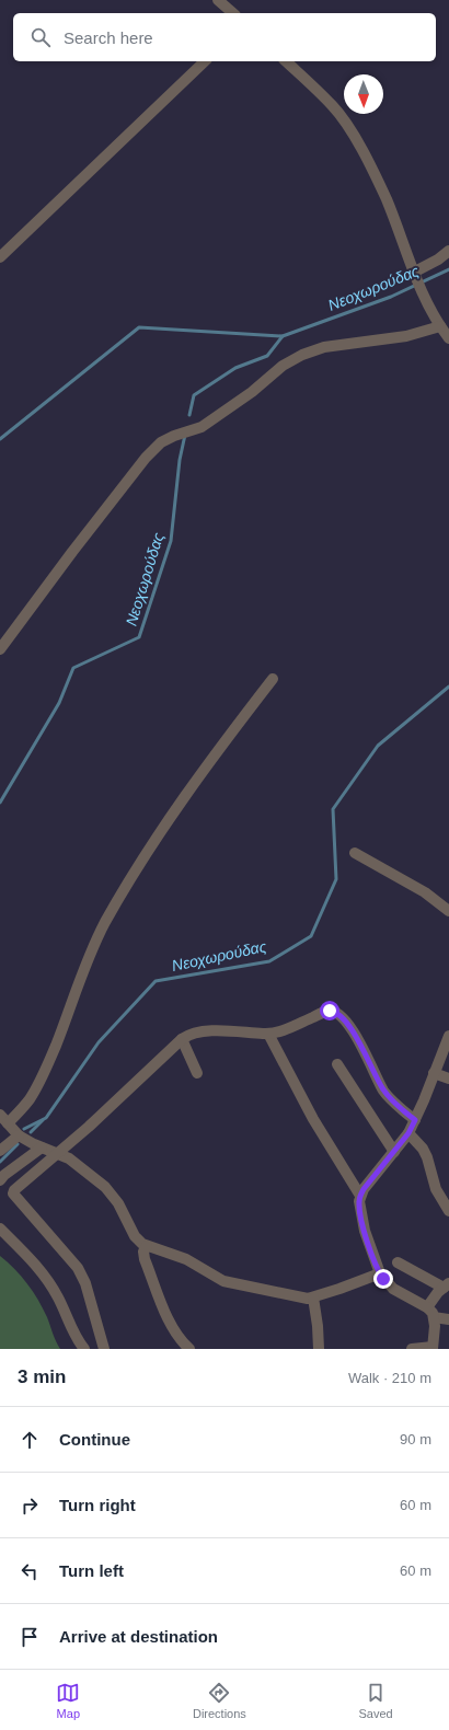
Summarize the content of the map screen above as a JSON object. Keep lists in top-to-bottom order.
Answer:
{
  "water": ["Νεοχωρούδας"],
  "north": "bottom",
  "page": {
    "search": "Search here",
    "heading": ["3 min", "Walk · 210 m"],
    "list": [
      ["Continue", "90 m"],
      ["Turn right", "60 m"],
      ["Turn left", "60 m"],
      "Arrive at destination"
    ],
    "nav": ["Map", "Directions", "Saved"]
  }
}
